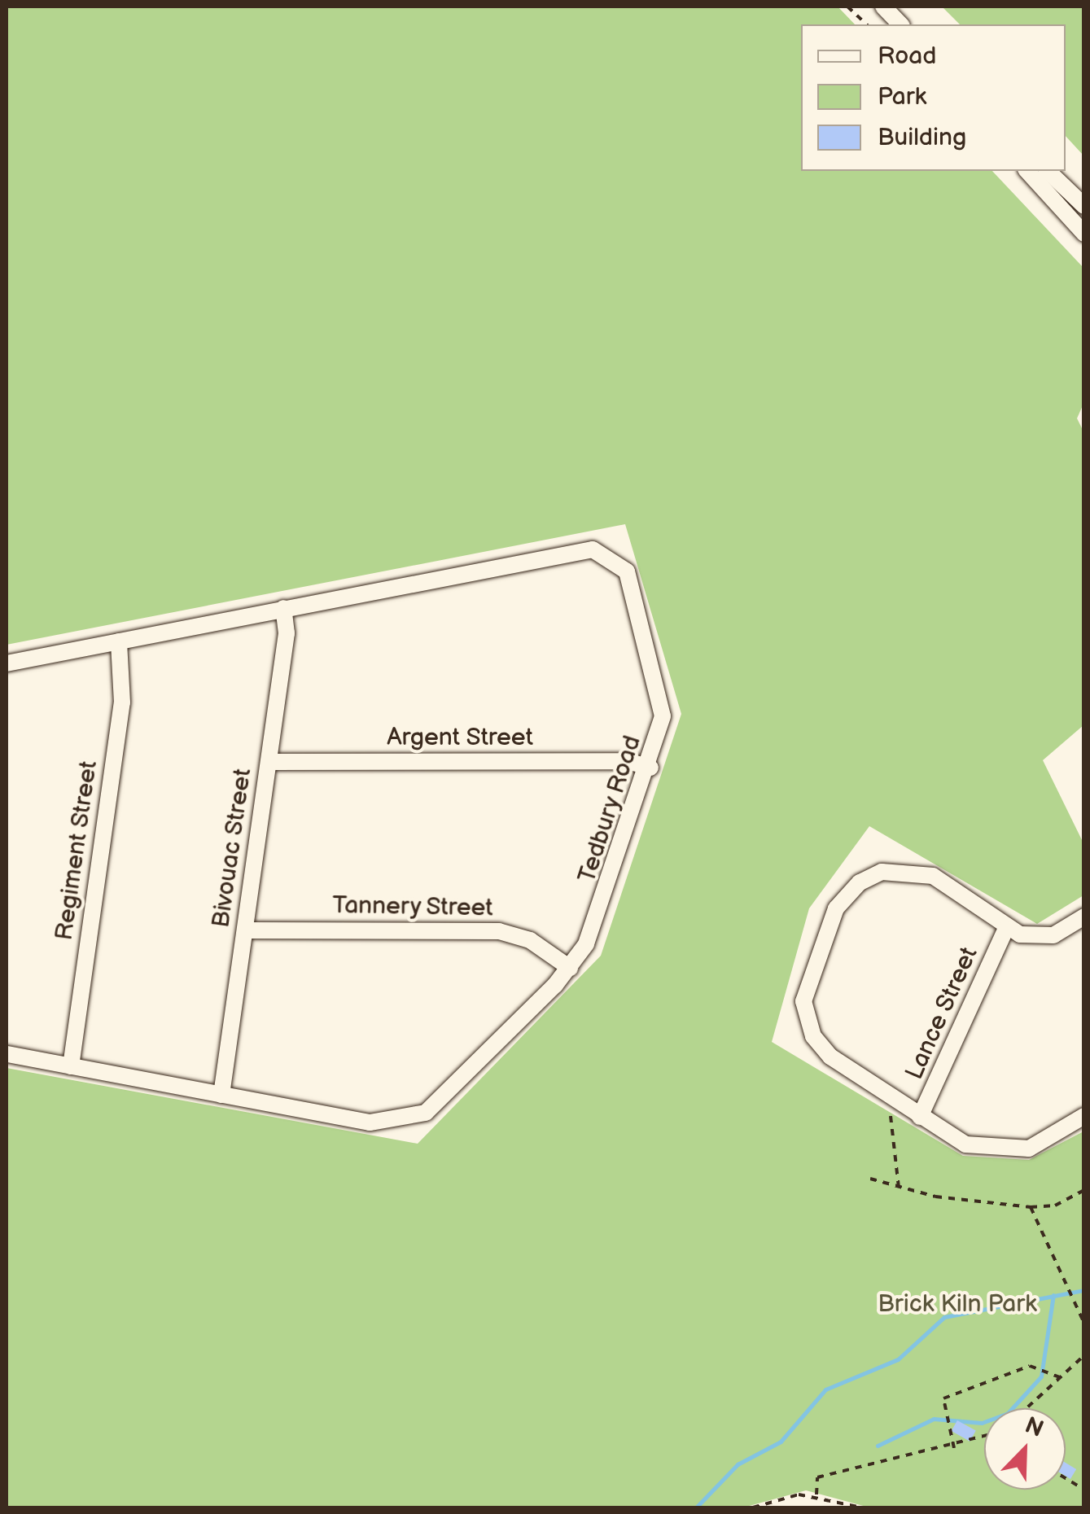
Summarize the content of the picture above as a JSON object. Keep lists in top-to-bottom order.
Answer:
{
  "streets": {
    "street": [
      "Argent Street",
      "Tedbury Road",
      "Bivouac Street",
      "Regiment Street",
      "Tannery Street",
      "Lance Street"
    ]
  },
  "crossings": [
    ["Argent Street", "Tedbury Road"],
    ["Argent Street", "Bivouac Street"],
    ["Tedbury Road", "Bivouac Street"],
    ["Tedbury Road", "Regiment Street"],
    ["Tedbury Road", "Tannery Street"],
    ["Bivouac Street", "Tannery Street"]
  ],
  "parks": ["Brick Kiln Park"],
  "legend": ["Road", "Park", "Building"],
  "north": "top right"
}
